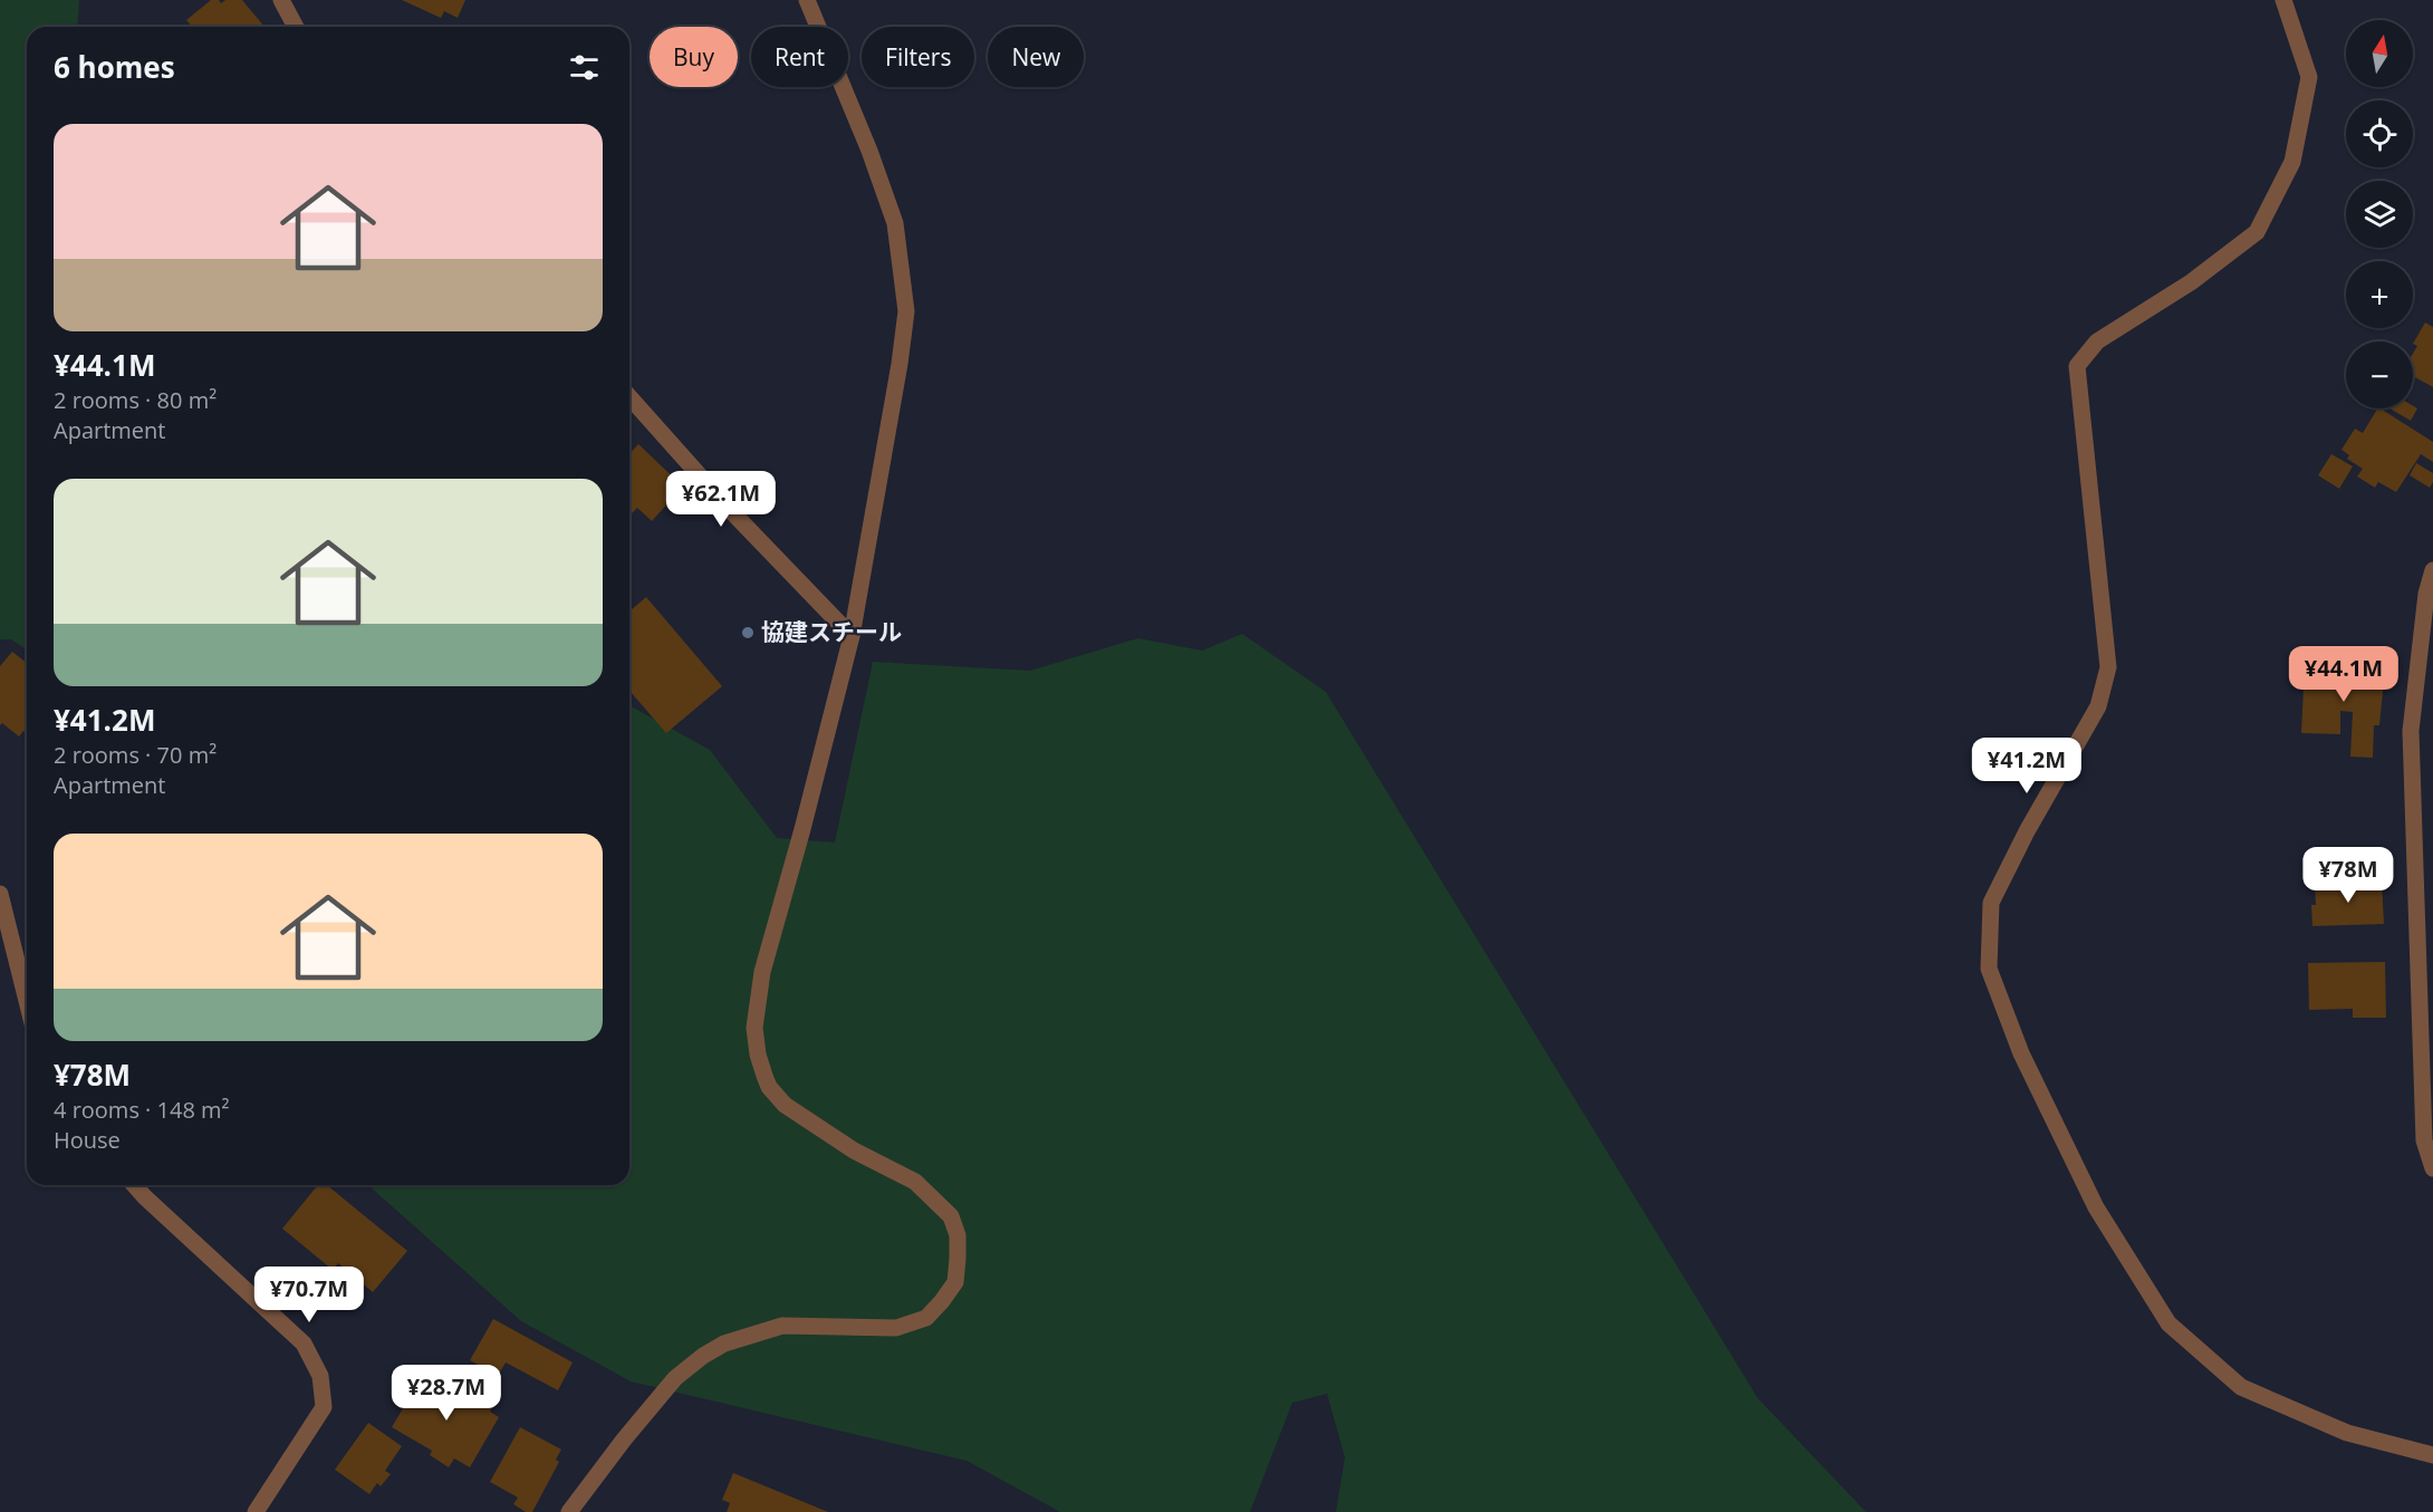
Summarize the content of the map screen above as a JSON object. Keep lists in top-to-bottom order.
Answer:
{
  "places": ["協建スチール"],
  "north": "top",
  "page": {
    "map_buttons": ["+", "−"],
    "chip": [
      "Buy",
      "Rent",
      "Filters",
      "New"
    ],
    "heading": "6 homes",
    "list": [
      {
        "name": "¥44.1M",
        "note": "2 rooms · 80 m² · Apartment"
      },
      {
        "name": "¥41.2M",
        "note": "2 rooms · 70 m² · Apartment"
      },
      {
        "name": "¥78M",
        "note": "4 rooms · 148 m² · House"
      }
    ],
    "price": [
      "¥62.1M",
      "¥44.1M",
      "¥41.2M",
      "¥78M",
      "¥70.7M",
      "¥28.7M"
    ]
  }
}
